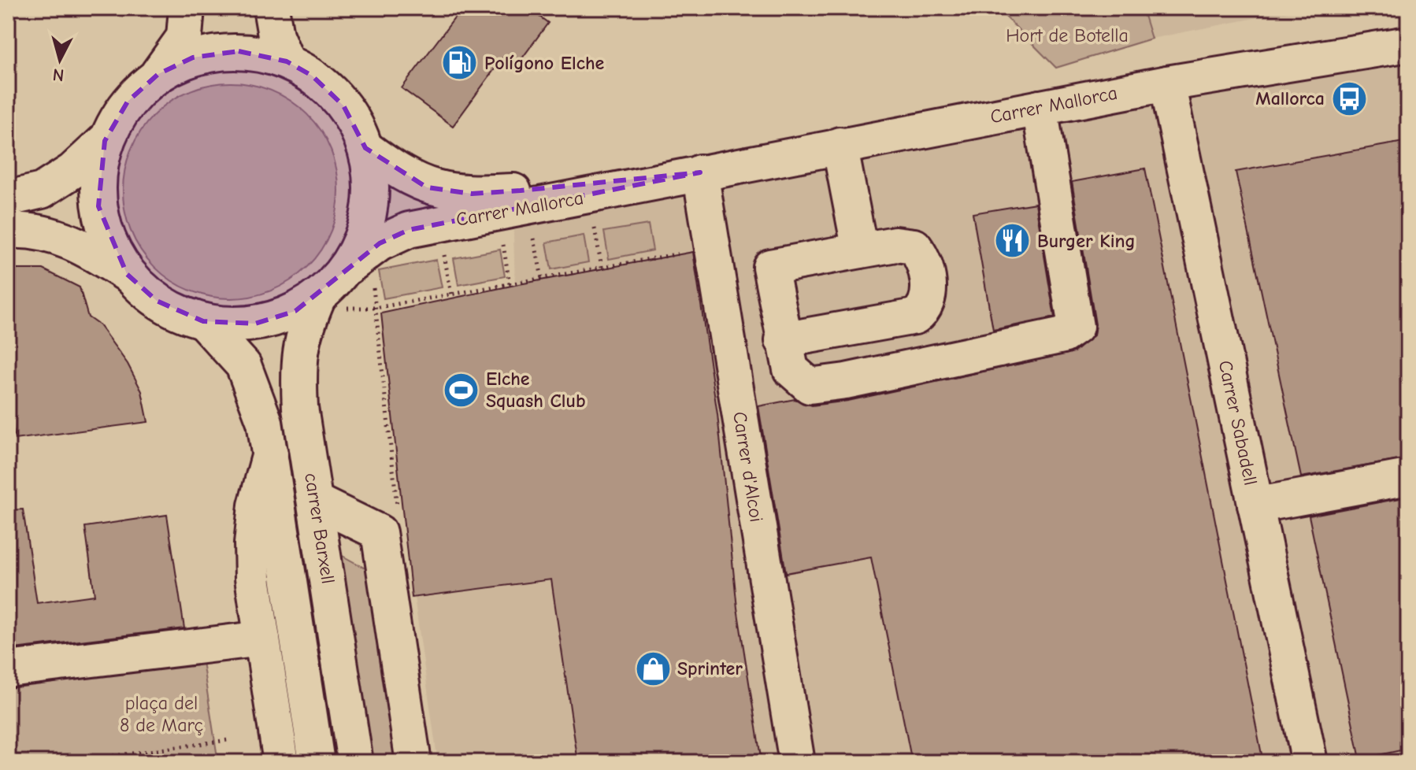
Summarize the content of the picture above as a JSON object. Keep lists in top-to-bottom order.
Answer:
{
  "streets": {
    "street": [
      "Carrer Mallorca",
      "Carrer Sabadell",
      "Carrer d'Alcoi",
      "carrer Barxell"
    ]
  },
  "crossings": [
    ["Carrer Mallorca", "Carrer Sabadell"],
    ["Carrer Mallorca", "Carrer d'Alcoi"]
  ],
  "parks": ["Hort de Botella", "plaça del 8 de Març"],
  "places": {
    "fuel station": ["Polígono Elche"],
    "bus stop": ["Mallorca"],
    "restaurant": ["Burger King"],
    "sports": ["Elche Squash Club"],
    "shop": ["Sprinter"]
  },
  "north": "bottom"
}
